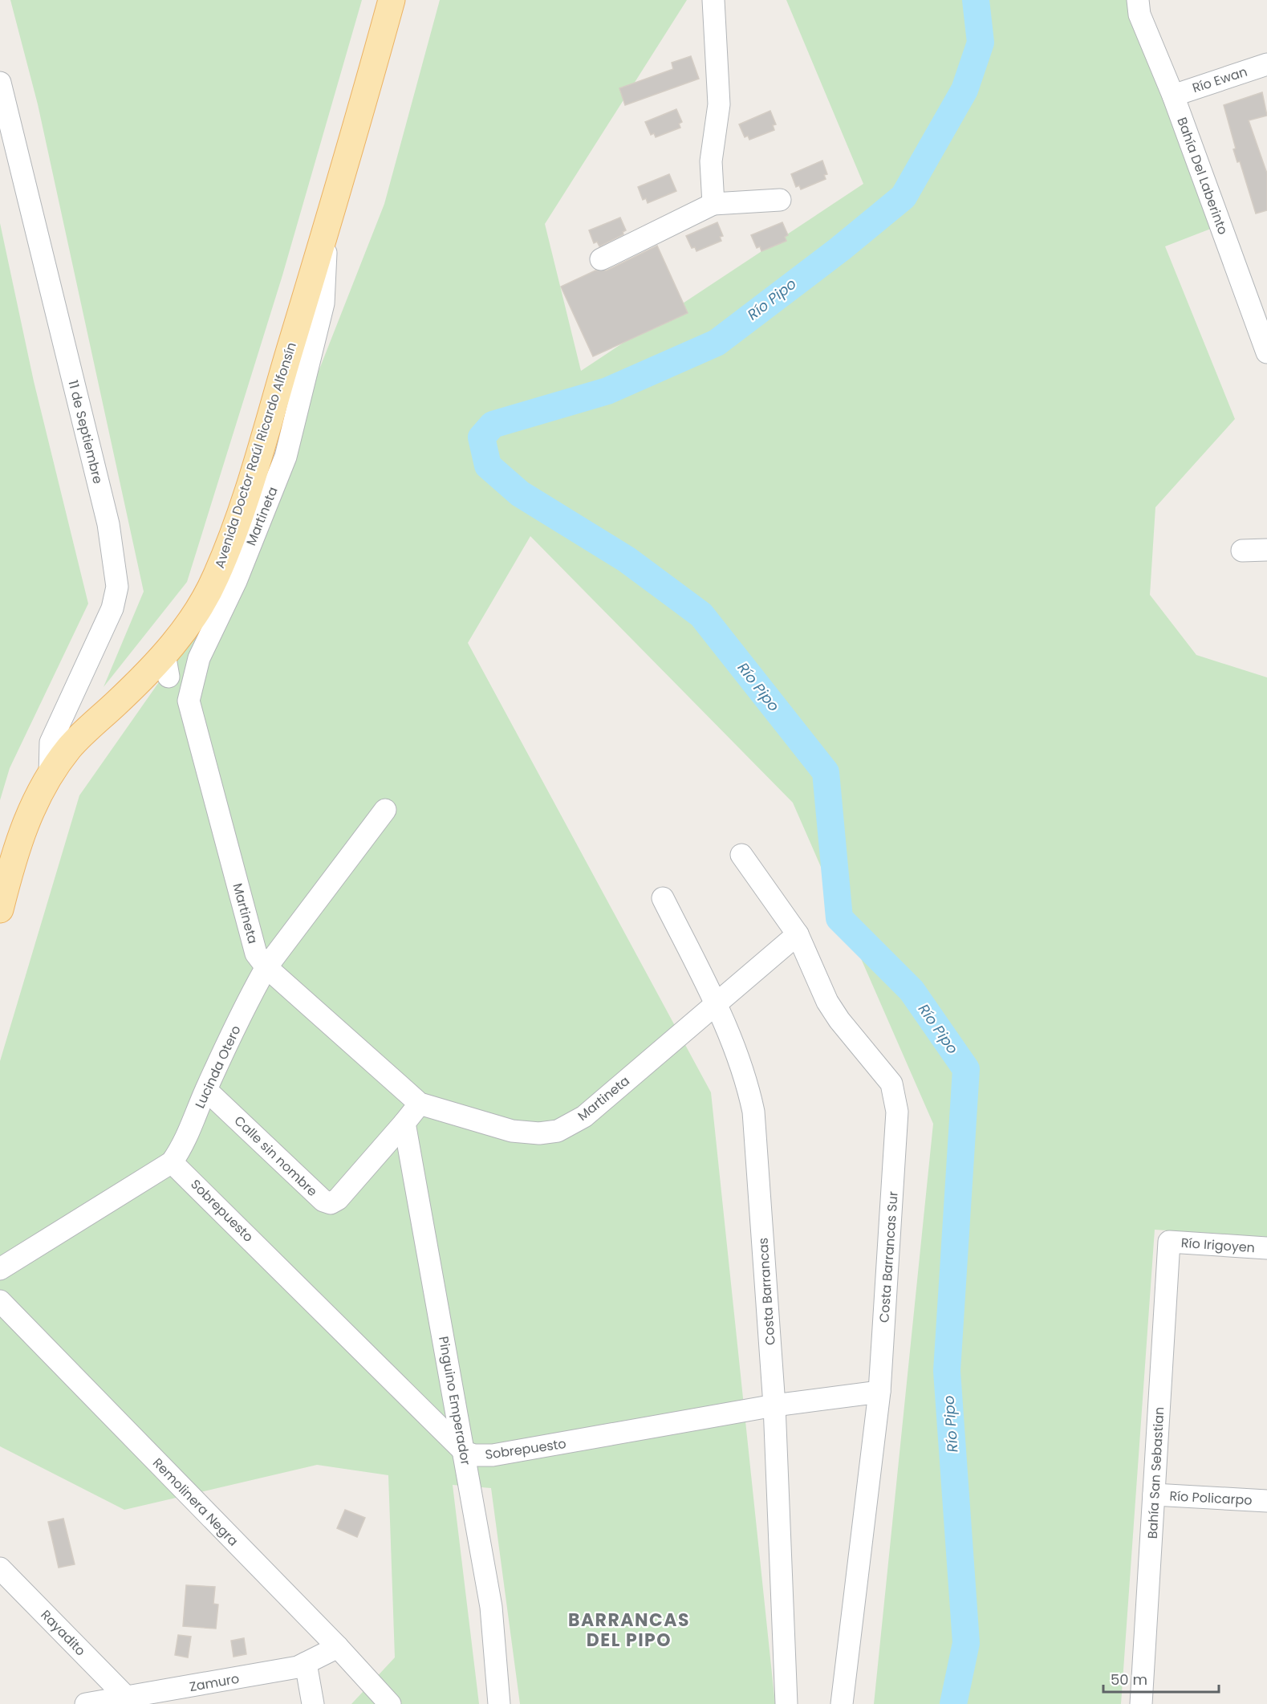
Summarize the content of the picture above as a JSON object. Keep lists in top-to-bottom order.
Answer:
{
  "streets": {
    "main road": ["Avenida Doctor Raúl Ricardo Alfonsín"],
    "street": [
      "Río Ewan",
      "Bahía Del Laberinto",
      "11 de Septiembre",
      "Martineta",
      "Lucinda Otero",
      "Calle sin nombre",
      "Sobrepuesto",
      "Río Irigoyen",
      "Costa Barrancas Sur",
      "Costa Barrancas",
      "Pinguino Emperador",
      "Bahía San Sebastian",
      "Río Policarpo",
      "Remolinera Negra",
      "Rayadito",
      "Zamuro"
    ]
  },
  "crossings": [
    ["Río Ewan", "Bahía Del Laberinto"],
    ["11 de Septiembre", "Avenida Doctor Raúl Ricardo Alfonsín"],
    ["Avenida Doctor Raúl Ricardo Alfonsín", "Martineta"],
    ["Martineta", "Lucinda Otero"],
    ["Martineta", "Costa Barrancas Sur"],
    ["Martineta", "Costa Barrancas"],
    ["Lucinda Otero", "Calle sin nombre"],
    ["Lucinda Otero", "Sobrepuesto"],
    ["Calle sin nombre", "Pinguino Emperador"],
    ["Sobrepuesto", "Costa Barrancas Sur"],
    ["Sobrepuesto", "Costa Barrancas"],
    ["Sobrepuesto", "Pinguino Emperador"],
    ["Río Irigoyen", "Bahía San Sebastian"],
    ["Bahía San Sebastian", "Río Policarpo"],
    ["Remolinera Negra", "Zamuro"],
    ["Rayadito", "Zamuro"]
  ],
  "districts": ["BARRANCAS DEL PIPO"],
  "water": ["Río Pipo"],
  "scale_bar": "50 m"
}
